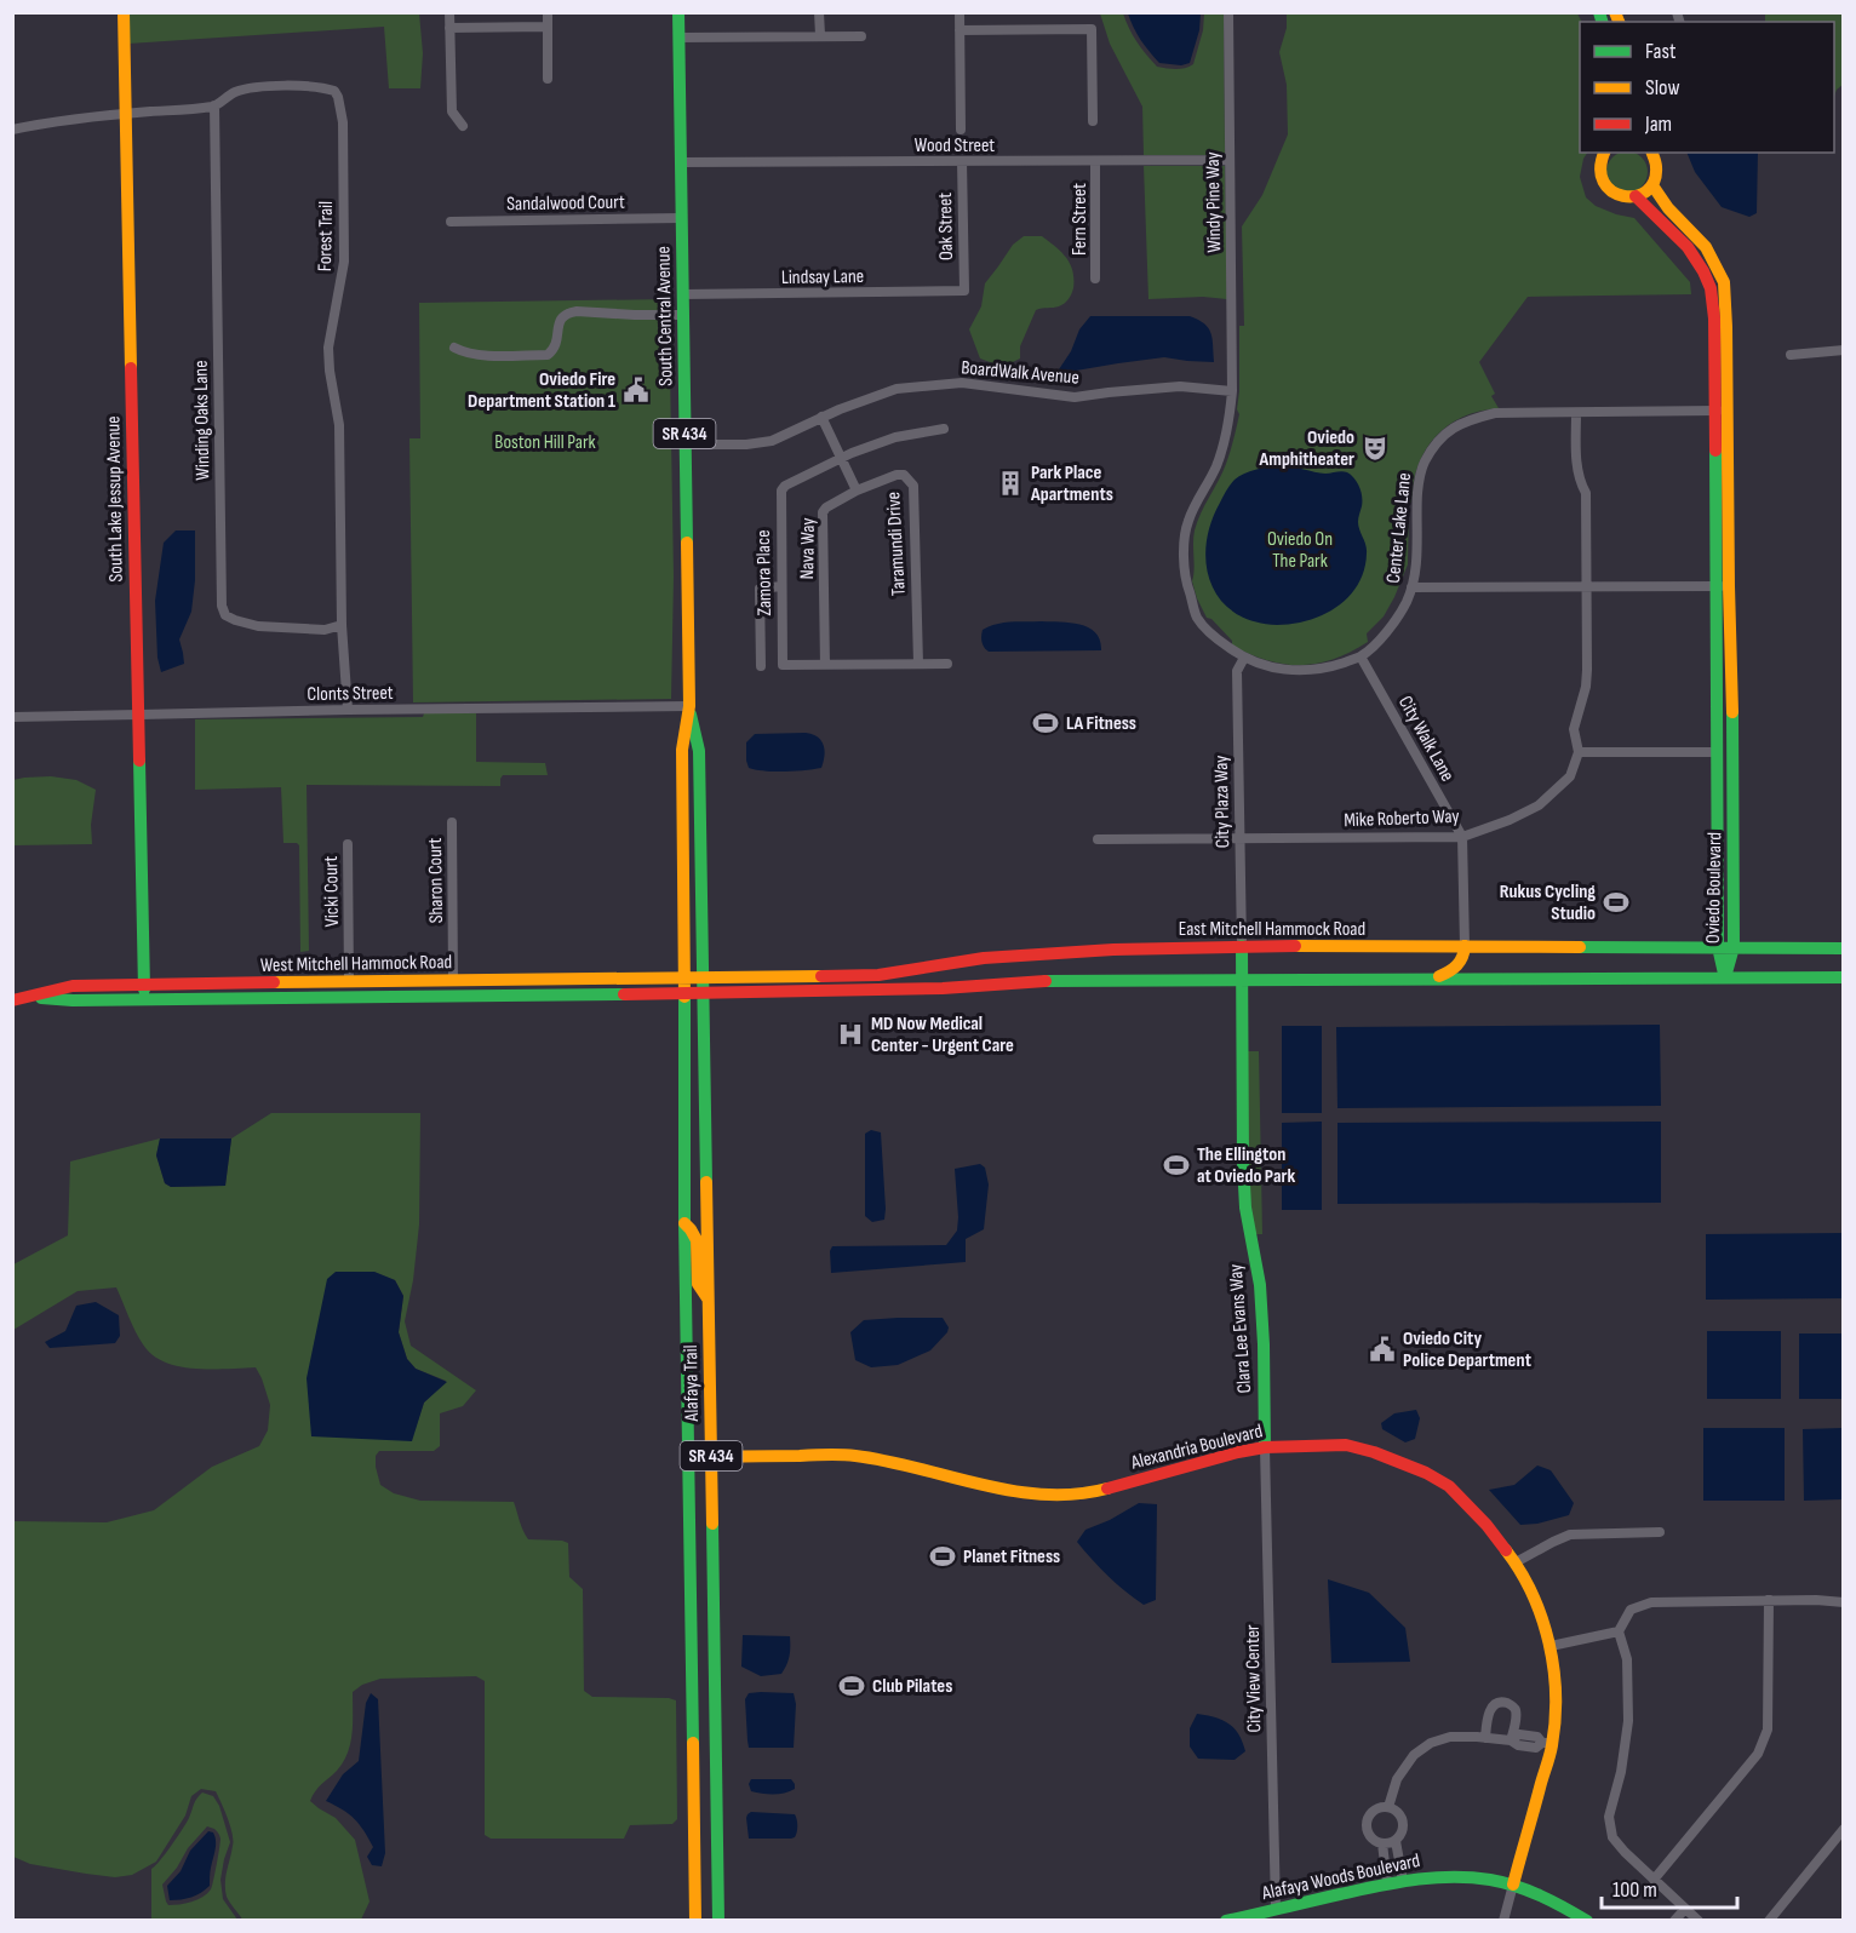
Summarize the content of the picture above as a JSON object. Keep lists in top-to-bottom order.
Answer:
{
  "streets": {
    "street": [
      "Wood Street",
      "Windy Pine Way",
      "Sandalwood Court",
      "Fern Street",
      "Oak Street",
      "Forest Trail",
      "Lindsay Lane",
      "South Central Avenue",
      "BoardWalk Avenue",
      "Winding Oaks Lane",
      "SR 434",
      "South Lake Jessup Avenue",
      "Center Lake Lane",
      "Taramundi Drive",
      "Nava Way",
      "Zamora Place",
      "Clonts Street",
      "City Walk Lane",
      "City Plaza Way",
      "Mike Roberto Way",
      "Sharon Court",
      "Oviedo Boulevard",
      "Vicki Court",
      "East Mitchell Hammock Road",
      "West Mitchell Hammock Road",
      "Clara Lee Evans Way",
      "Alafaya Trail",
      "Alexandria Boulevard",
      "City View Center",
      "Alafaya Woods Boulevard"
    ]
  },
  "crossings": [
    ["Wood Street", "Windy Pine Way"],
    ["Wood Street", "Fern Street"],
    ["Wood Street", "Oak Street"],
    ["Wood Street", "South Central Avenue"],
    ["Windy Pine Way", "BoardWalk Avenue"],
    ["Windy Pine Way", "Center Lake Lane"],
    ["Sandalwood Court", "South Central Avenue"],
    ["Oak Street", "Lindsay Lane"],
    ["Forest Trail", "Winding Oaks Lane"],
    ["Forest Trail", "South Lake Jessup Avenue"],
    ["Forest Trail", "Clonts Street"],
    ["Lindsay Lane", "South Central Avenue"],
    ["South Central Avenue", "BoardWalk Avenue"],
    ["South Central Avenue", "Clonts Street"],
    ["South Central Avenue", "East Mitchell Hammock Road"],
    ["South Central Avenue", "West Mitchell Hammock Road"],
    ["South Central Avenue", "Alafaya Trail"],
    ["BoardWalk Avenue", "Center Lake Lane"],
    ["South Lake Jessup Avenue", "Clonts Street"],
    ["South Lake Jessup Avenue", "West Mitchell Hammock Road"],
    ["Center Lake Lane", "City Walk Lane"],
    ["Center Lake Lane", "City Plaza Way"],
    ["Center Lake Lane", "Oviedo Boulevard"],
    ["Taramundi Drive", "Nava Way"],
    ["Taramundi Drive", "Zamora Place"],
    ["Nava Way", "Zamora Place"],
    ["City Walk Lane", "Mike Roberto Way"],
    ["City Plaza Way", "Mike Roberto Way"],
    ["City Plaza Way", "East Mitchell Hammock Road"],
    ["City Plaza Way", "Clara Lee Evans Way"],
    ["Sharon Court", "West Mitchell Hammock Road"],
    ["Oviedo Boulevard", "East Mitchell Hammock Road"],
    ["Vicki Court", "West Mitchell Hammock Road"],
    ["East Mitchell Hammock Road", "West Mitchell Hammock Road"],
    ["East Mitchell Hammock Road", "Clara Lee Evans Way"],
    ["East Mitchell Hammock Road", "Alafaya Trail"],
    ["West Mitchell Hammock Road", "Alafaya Trail"],
    ["Clara Lee Evans Way", "Alexandria Boulevard"],
    ["Clara Lee Evans Way", "City View Center"],
    ["Alafaya Trail", "Alexandria Boulevard"],
    ["Alexandria Boulevard", "City View Center"],
    ["Alexandria Boulevard", "Alafaya Woods Boulevard"],
    ["City View Center", "Alafaya Woods Boulevard"]
  ],
  "parks": ["Boston Hill Park", "Oviedo On The Park"],
  "places": {
    "public building": ["Oviedo Fire Department Station 1", "Oviedo City Police Department"],
    "theatre": ["Oviedo Amphitheater"],
    "building": ["Park Place Apartments"],
    "sports": [
      "LA Fitness",
      "Rukus Cycling Studio",
      "The Ellington at Oviedo Park",
      "Planet Fitness",
      "Club Pilates"
    ],
    "hospital": ["MD Now Medical Center - Urgent Care"]
  },
  "legend": ["Fast", "Slow", "Jam"],
  "scale_bar": "100 m"
}
